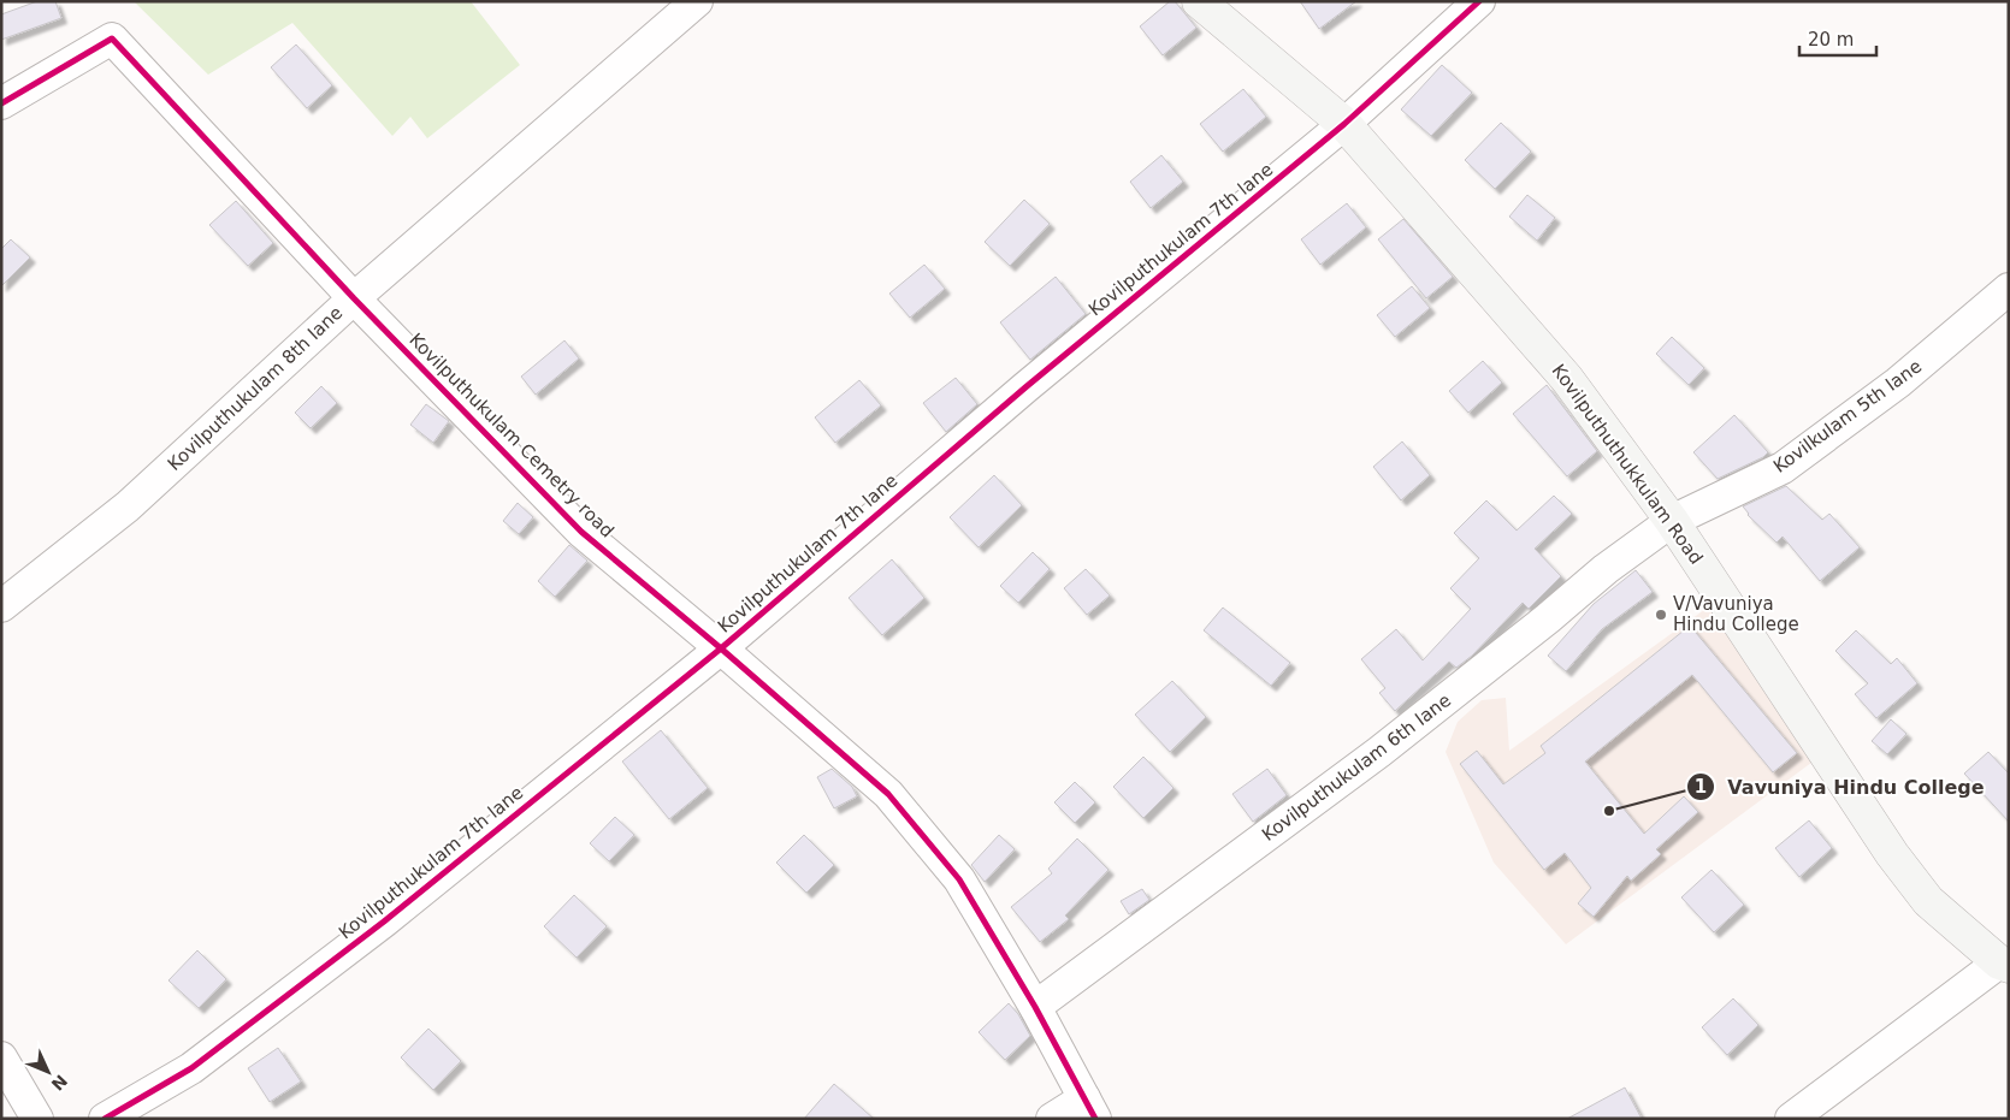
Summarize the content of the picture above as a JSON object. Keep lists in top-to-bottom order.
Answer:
{
  "streets": {
    "street": [
      "Kovilputhukulam 7th lane",
      "Kovilputhukulam 8th lane",
      "Kovilkulam 5th lane",
      "Kovilputhukulam Cemetry road",
      "Kovilputhuthukkulam Road",
      "Kovilputhukulam 6th lane"
    ]
  },
  "crossings": [
    ["Kovilputhukulam 7th lane", "Kovilputhukulam Cemetry road"],
    ["Kovilputhukulam 7th lane", "Kovilputhuthukkulam Road"],
    ["Kovilputhukulam 8th lane", "Kovilputhukulam Cemetry road"],
    ["Kovilkulam 5th lane", "Kovilputhuthukkulam Road"],
    ["Kovilkulam 5th lane", "Kovilputhukulam 6th lane"],
    ["Kovilputhukulam Cemetry road", "Kovilputhukulam 6th lane"],
    ["Kovilputhuthukkulam Road", "Kovilputhukulam 6th lane"]
  ],
  "places": ["V/Vavuniya Hindu College", "Vavuniya Hindu College"],
  "scale_bar": "20 m",
  "north": "bottom right"
}
